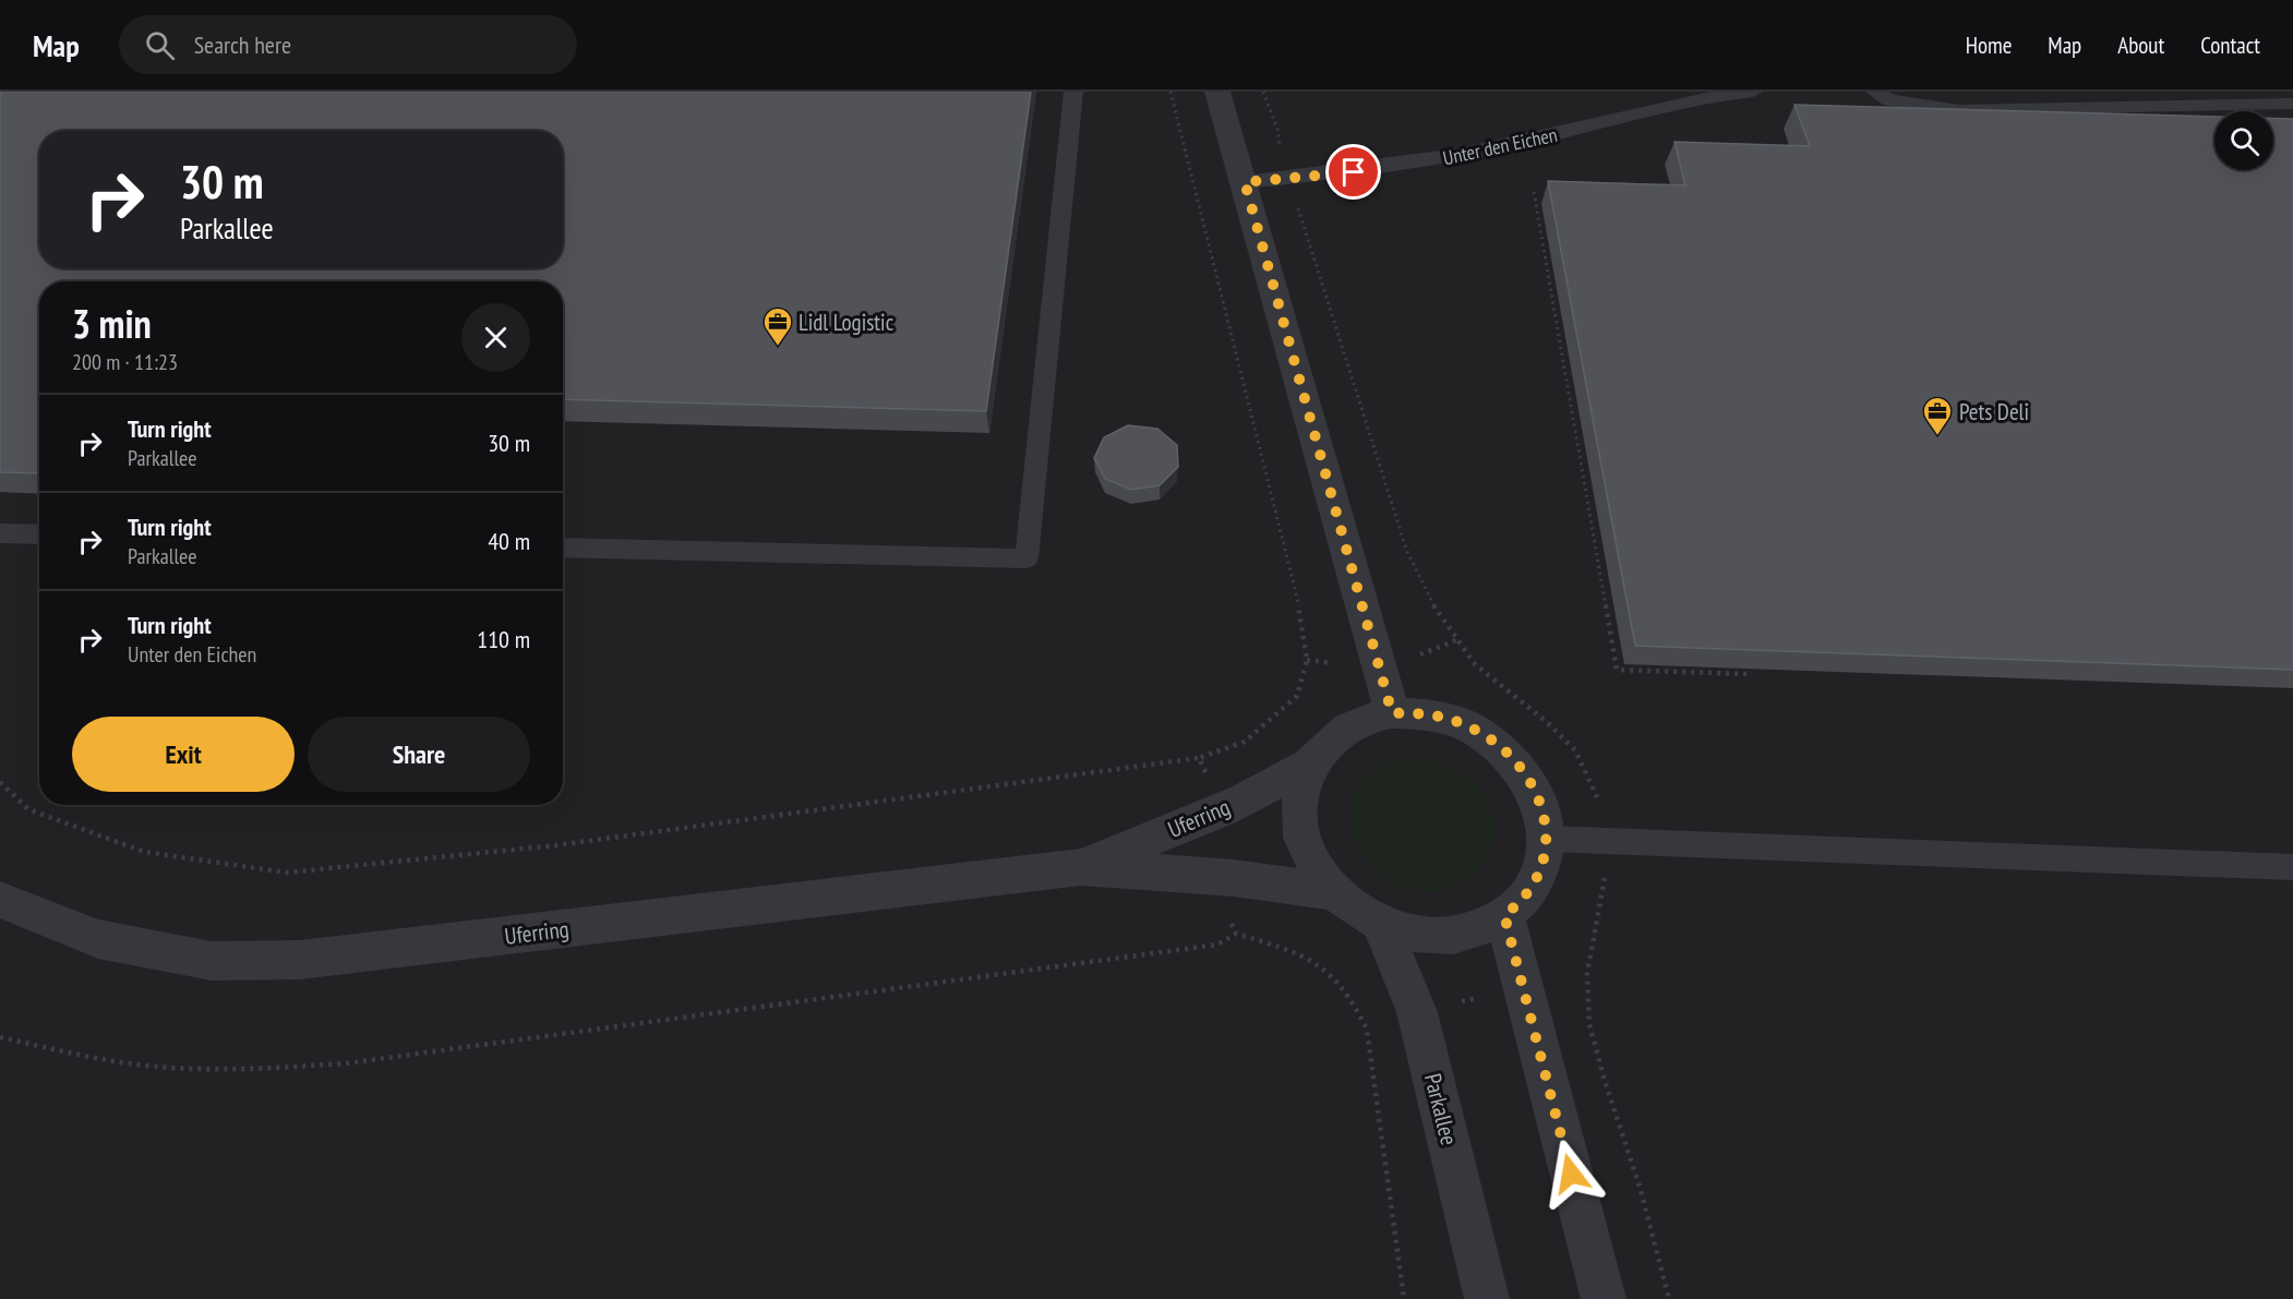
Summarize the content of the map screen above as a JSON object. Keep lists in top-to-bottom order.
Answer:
{
  "streets": {
    "street": ["Uferring", "Parkallee"],
    "lane": ["Unter den Eichen"]
  },
  "crossings": [
    ["Uferring", "Parkallee"]
  ],
  "places": {
    "office": ["Lidl Logistic", "Pets Deli"]
  },
  "page": {
    "header": "Map",
    "search": "Search here",
    "nav": [
      "Home",
      "Map",
      "About",
      "Contact"
    ],
    "turn": ["30 m", "Parkallee"],
    "heading": ["3 min", "200 m · 11:23"],
    "list": [
      {
        "name": "Turn right",
        "note": "Parkallee",
        "value": "30 m"
      },
      {
        "name": "Turn right",
        "note": "Parkallee",
        "value": "40 m"
      },
      {
        "name": "Turn right",
        "note": "Unter den Eichen",
        "value": "110 m"
      }
    ],
    "buttons": ["Exit", "Share"]
  }
}
